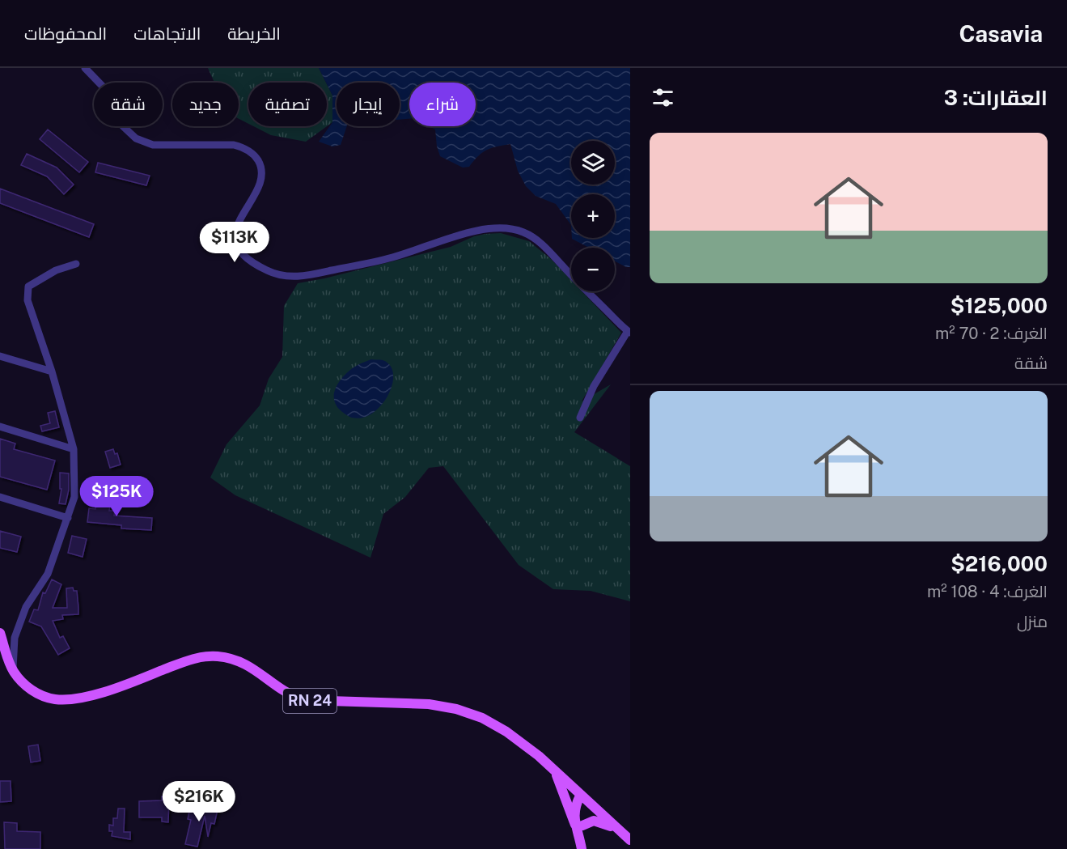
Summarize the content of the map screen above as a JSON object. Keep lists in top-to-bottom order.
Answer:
{
  "streets": {
    "main road": ["RN 24"]
  },
  "page": {
    "header": "Casavia",
    "nav": ["الخريطة", "الاتجاهات", "المحفوظات"],
    "heading": "العقارات: 3",
    "chip": [
      "شراء",
      "إيجار",
      "تصفية",
      "جديد",
      "شقة"
    ],
    "list": [
      {
        "name": "$125,000",
        "note": "الغرف: 2 · 70 m² · شقة"
      },
      {
        "name": "$216,000",
        "note": "الغرف: 4 · 108 m² · منزل"
      }
    ],
    "map_buttons": ["+", "−"],
    "price": ["$113K", "$125K", "$216K"]
  }
}
